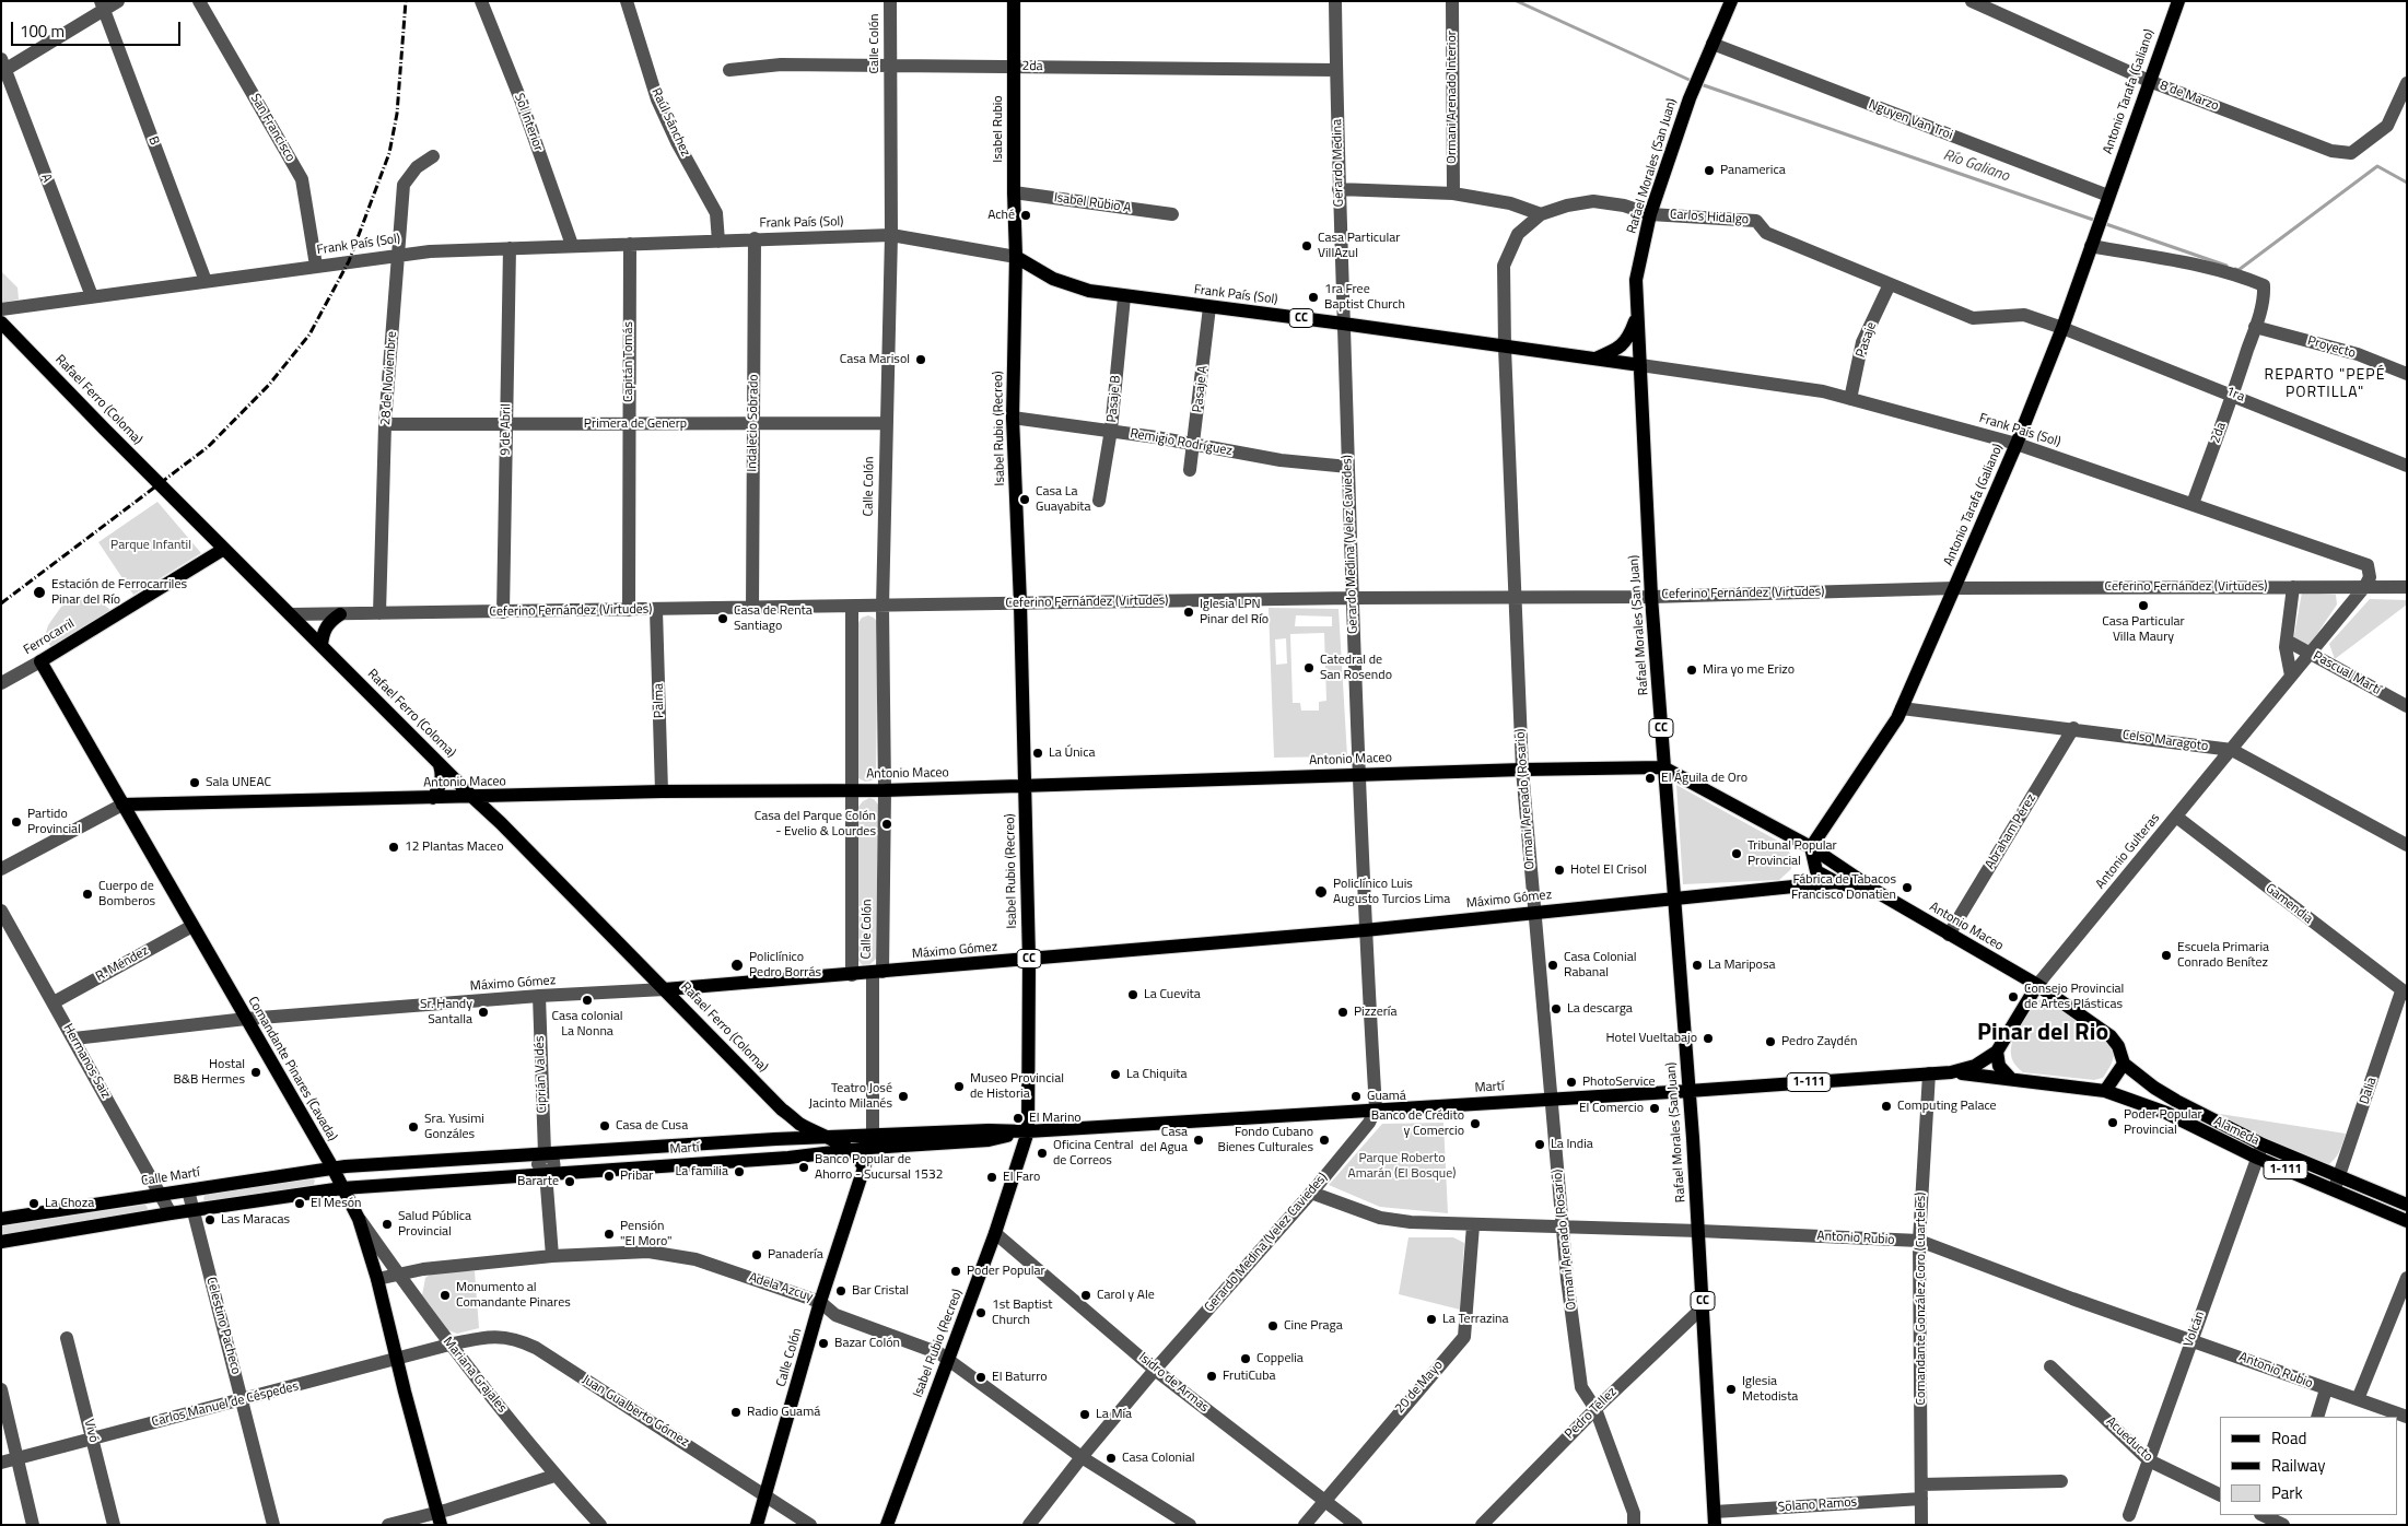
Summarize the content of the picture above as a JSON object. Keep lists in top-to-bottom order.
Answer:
{
  "streets": {
    "main road": [
      "Calle Colón",
      "Antonio Tarafa (Galiano)",
      "Isabel Rubio",
      "Rafael Morales (San Juan)",
      "Frank País (Sol)",
      "CC",
      "Rafael Ferro (Coloma)",
      "Isabel Rubio (Recreo)",
      "Ferrocarril",
      "Antonio Maceo",
      "Antonio Gulteras",
      "Máximo Gómez",
      "Comandante Pinares (Cavada)",
      "1-111",
      "Martí",
      "Alameda",
      "Calle Martí"
    ],
    "street": [
      "2da",
      "8 de Marzo",
      "Ormani Arenado Interior",
      "Nguyen Van Troi",
      "Sol Interior",
      "Raúl Sánchez",
      "San Francisco",
      "B",
      "Gerardo Medina",
      "A",
      "Isabel Rubio A",
      "Carlos Hidalgo",
      "Pasaje",
      "Proyecto",
      "Capitán Tomás",
      "28 de Noviembre",
      "Pasaje A",
      "1ra",
      "Pasaje B",
      "Indalecio Sobrado",
      "Primera de Generp",
      "9 de Abril",
      "Remigio Rodríguez",
      "Gerardo Medina (Velez Caviedes)",
      "Ceferino Fernández (Virtudes)",
      "Pascual Martí",
      "Palma",
      "Celso Maragoto",
      "Ormani Arenado (Rosario)",
      "Abraham Pérez",
      "Gamendia",
      "R. Méndez",
      "Hermanos Saiz",
      "Ciprián Valdés",
      "Dalia",
      "Antonio Rubio",
      "Adela Azcuy",
      "Comandante González Coro (Cuarteles)",
      "Celestino Pacheco",
      "Volcán",
      "Mariana Grajales",
      "Isidro de Armas",
      "20 de Mayo",
      "Carlos Manuel de Céspedes",
      "Juan Gualberto Gómez",
      "Pedro Téllez",
      "Vivó",
      "Acueducto",
      "Solano Ramos"
    ]
  },
  "crossings": [
    ["Calle Colón", "2da"],
    ["Calle Colón", "Frank País (Sol)"],
    ["Calle Colón", "Primera de Generp"],
    ["Calle Colón", "Ceferino Fernández (Virtudes)"],
    ["Calle Colón", "Antonio Maceo"],
    ["Calle Colón", "Máximo Gómez"],
    ["Calle Colón", "Martí"],
    ["Calle Colón", "Adela Azcuy"],
    ["Calle Colón", "Juan Gualberto Gómez"],
    ["2da", "Antonio Tarafa (Galiano)"],
    ["2da", "Isabel Rubio"],
    ["2da", "Gerardo Medina"],
    ["2da", "Frank País (Sol)"],
    ["2da", "Proyecto"],
    ["2da", "1ra"],
    ["Antonio Tarafa (Galiano)", "8 de Marzo"],
    ["Antonio Tarafa (Galiano)", "Nguyen Van Troi"],
    ["Antonio Tarafa (Galiano)", "Carlos Hidalgo"],
    ["Antonio Tarafa (Galiano)", "Frank País (Sol)"],
    ["Antonio Tarafa (Galiano)", "1ra"],
    ["Antonio Tarafa (Galiano)", "Ceferino Fernández (Virtudes)"],
    ["Antonio Tarafa (Galiano)", "Celso Maragoto"],
    ["Antonio Tarafa (Galiano)", "Antonio Maceo"],
    ["Nguyen Van Troi", "Rafael Morales (San Juan)"],
    ["Sol Interior", "Frank País (Sol)"],
    ["Raúl Sánchez", "Frank País (Sol)"],
    ["San Francisco", "Frank País (Sol)"],
    ["Isabel Rubio", "Isabel Rubio A"],
    ["Isabel Rubio", "Frank País (Sol)"],
    ["Isabel Rubio", "Isabel Rubio (Recreo)"],
    ["B", "Frank País (Sol)"],
    ["Gerardo Medina", "Frank País (Sol)"],
    ["Gerardo Medina", "Gerardo Medina (Velez Caviedes)"],
    ["Rafael Morales (San Juan)", "Carlos Hidalgo"],
    ["Rafael Morales (San Juan)", "Frank País (Sol)"],
    ["Rafael Morales (San Juan)", "CC"],
    ["Rafael Morales (San Juan)", "Ceferino Fernández (Virtudes)"],
    ["Rafael Morales (San Juan)", "Antonio Maceo"],
    ["Rafael Morales (San Juan)", "Ormani Arenado (Rosario)"],
    ["Rafael Morales (San Juan)", "Máximo Gómez"],
    ["Rafael Morales (San Juan)", "Martí"],
    ["Rafael Morales (San Juan)", "Antonio Rubio"],
    ["Rafael Morales (San Juan)", "Pedro Téllez"],
    ["Rafael Morales (San Juan)", "Solano Ramos"],
    ["A", "Frank País (Sol)"],
    ["Carlos Hidalgo", "Frank País (Sol)"],
    ["Carlos Hidalgo", "CC"],
    ["Carlos Hidalgo", "Pasaje"],
    ["Carlos Hidalgo", "1ra"],
    ["Carlos Hidalgo", "Ormani Arenado (Rosario)"],
    ["Frank País (Sol)", "CC"],
    ["Frank País (Sol)", "Pasaje"],
    ["Frank País (Sol)", "Capitán Tomás"],
    ["Frank País (Sol)", "28 de Noviembre"],
    ["Frank País (Sol)", "Pasaje A"],
    ["Frank País (Sol)", "Pasaje B"],
    ["Frank País (Sol)", "Indalecio Sobrado"],
    ["Frank País (Sol)", "Isabel Rubio (Recreo)"],
    ["Frank País (Sol)", "9 de Abril"],
    ["Frank País (Sol)", "Gerardo Medina (Velez Caviedes)"],
    ["Frank País (Sol)", "Ceferino Fernández (Virtudes)"],
    ["Frank País (Sol)", "Ormani Arenado (Rosario)"],
    ["Frank País (Sol)", "Antonio Gulteras"],
    ["CC", "Ormani Arenado (Rosario)"],
    ["Capitán Tomás", "Primera de Generp"],
    ["Capitán Tomás", "Ceferino Fernández (Virtudes)"],
    ["28 de Noviembre", "Primera de Generp"],
    ["28 de Noviembre", "Ceferino Fernández (Virtudes)"],
    ["Pasaje A", "Remigio Rodríguez"],
    ["Pasaje B", "Remigio Rodríguez"],
    ["Rafael Ferro (Coloma)", "Ceferino Fernández (Virtudes)"],
    ["Rafael Ferro (Coloma)", "Ferrocarril"],
    ["Rafael Ferro (Coloma)", "Antonio Maceo"],
    ["Rafael Ferro (Coloma)", "Máximo Gómez"],
    ["Rafael Ferro (Coloma)", "Martí"],
    ["Indalecio Sobrado", "Primera de Generp"],
    ["Indalecio Sobrado", "Ceferino Fernández (Virtudes)"],
    ["Primera de Generp", "9 de Abril"],
    ["Isabel Rubio (Recreo)", "Remigio Rodríguez"],
    ["Isabel Rubio (Recreo)", "Ceferino Fernández (Virtudes)"],
    ["Isabel Rubio (Recreo)", "Antonio Maceo"],
    ["Isabel Rubio (Recreo)", "Máximo Gómez"],
    ["Isabel Rubio (Recreo)", "Martí"],
    ["Isabel Rubio (Recreo)", "Adela Azcuy"],
    ["Isabel Rubio (Recreo)", "Isidro de Armas"],
    ["9 de Abril", "Ceferino Fernández (Virtudes)"],
    ["Remigio Rodríguez", "Gerardo Medina (Velez Caviedes)"],
    ["Gerardo Medina (Velez Caviedes)", "Ceferino Fernández (Virtudes)"],
    ["Gerardo Medina (Velez Caviedes)", "Antonio Maceo"],
    ["Gerardo Medina (Velez Caviedes)", "Máximo Gómez"],
    ["Gerardo Medina (Velez Caviedes)", "Martí"],
    ["Gerardo Medina (Velez Caviedes)", "Antonio Rubio"],
    ["Gerardo Medina (Velez Caviedes)", "Adela Azcuy"],
    ["Gerardo Medina (Velez Caviedes)", "Isidro de Armas"],
    ["Ceferino Fernández (Virtudes)", "Palma"],
    ["Ceferino Fernández (Virtudes)", "Ormani Arenado (Rosario)"],
    ["Ceferino Fernández (Virtudes)", "Antonio Gulteras"],
    ["Ferrocarril", "Comandante Pinares (Cavada)"],
    ["Pascual Martí", "Antonio Gulteras"],
    ["Palma", "Antonio Maceo"],
    ["Celso Maragoto", "Abraham Pérez"],
    ["Celso Maragoto", "Antonio Gulteras"],
    ["Antonio Maceo", "Ormani Arenado (Rosario)"],
    ["Antonio Maceo", "Abraham Pérez"],
    ["Antonio Maceo", "Antonio Gulteras"],
    ["Antonio Maceo", "Máximo Gómez"],
    ["Antonio Maceo", "Comandante Pinares (Cavada)"],
    ["Antonio Maceo", "Alameda"],
    ["Ormani Arenado (Rosario)", "Máximo Gómez"],
    ["Ormani Arenado (Rosario)", "Martí"],
    ["Ormani Arenado (Rosario)", "Antonio Rubio"],
    ["Ormani Arenado (Rosario)", "Pedro Téllez"],
    ["Antonio Gulteras", "Gamendia"],
    ["Antonio Gulteras", "Martí"],
    ["Antonio Gulteras", "Alameda"],
    ["Máximo Gómez", "Hermanos Saiz"],
    ["Máximo Gómez", "Comandante Pinares (Cavada)"],
    ["Máximo Gómez", "Ciprián Valdés"],
    ["Gamendia", "Dalia"],
    ["R. Méndez", "Hermanos Saiz"],
    ["R. Méndez", "Comandante Pinares (Cavada)"],
    ["Hermanos Saiz", "Calle Martí"],
    ["Comandante Pinares (Cavada)", "Martí"],
    ["Comandante Pinares (Cavada)", "Calle Martí"],
    ["Comandante Pinares (Cavada)", "Adela Azcuy"],
    ["Comandante Pinares (Cavada)", "Mariana Grajales"],
    ["Comandante Pinares (Cavada)", "Carlos Manuel de Céspedes"],
    ["Ciprián Valdés", "Martí"],
    ["Ciprián Valdés", "Adela Azcuy"],
    ["Martí", "Alameda"],
    ["Martí", "Calle Martí"],
    ["Martí", "Comandante González Coro (Cuarteles)"],
    ["Dalia", "Alameda"],
    ["Alameda", "Volcán"],
    ["Calle Martí", "Celestino Pacheco"],
    ["Antonio Rubio", "Comandante González Coro (Cuarteles)"],
    ["Antonio Rubio", "Volcán"],
    ["Antonio Rubio", "20 de Mayo"],
    ["Adela Azcuy", "Mariana Grajales"],
    ["Comandante González Coro (Cuarteles)", "Solano Ramos"],
    ["Celestino Pacheco", "Carlos Manuel de Céspedes"],
    ["Volcán", "Acueducto"],
    ["Mariana Grajales", "Carlos Manuel de Céspedes"],
    ["Mariana Grajales", "Juan Gualberto Gómez"],
    ["Isidro de Armas", "20 de Mayo"],
    ["Carlos Manuel de Céspedes", "Juan Gualberto Gómez"],
    ["Carlos Manuel de Céspedes", "Vivó"]
  ],
  "districts": ["REPARTO \"PEPÉ PORTILLA\"", "Pinar del Rio"],
  "water": ["Río Galiano"],
  "parks": ["Parque Infantil", "Parque Roberto Amarán (El Bosque)"],
  "places": [
    "Panamerica",
    "Aché",
    "Casa Particular VillAzul",
    "1ra Free Baptist Church",
    "Casa Marisol",
    "Casa La Guayabita",
    "Estación de Ferrocarriles Pinar del Río",
    "Casa Particular Villa Maury",
    "Iglesia LPN Pinar del Río",
    "Casa de Renta Santiago",
    "Catedral de San Rosendo",
    "Mira yo me Erizo",
    "La Única",
    "El Águila de Oro",
    "Sala UNEAC",
    "Partido Provincial",
    "Casa del Parque Colón - Evelio & Lourdes",
    "12 Plantas Maceo",
    "Tribunal Popular Provincial",
    "Hotel El Crisol",
    "Fábrica de Tabacos Francisco Donatien",
    "Policlínico Luis Augusto Turcios Lima",
    "Cuerpo de Bomberos",
    "Escuela Primaria Conrado Benítez",
    "Policlínico Pedro Borrás",
    "Casa Colonial Rabanal",
    "La Mariposa",
    "La Cuevita",
    "Consejo Provincial de Artes Plásticas",
    "Casa colonial La Nonna",
    "La descarga",
    "Sr. Handy Santalla",
    "Pizzería",
    "Hotel Vueltabajo",
    "Pedro Zaydén",
    "Hostal B&B Hermes",
    "La Chiquita",
    "PhotoService",
    "Museo Provincial de Historia",
    "Teatro José Jacinto Milanés",
    "Guamá",
    "Computing Palace",
    "El Comercio",
    "El Marino",
    "Poder Popular Provincial",
    "Banco de Crédito y Comercio",
    "Casa de Cusa",
    "Sra. Yusimi Gonzáles",
    "Casa del Agua",
    "Fondo Cubano Bienes Culturales",
    "La India",
    "Oficina Central de Correos",
    "Banco Popular de Ahorro - Sucursal 1532",
    "La familia",
    "Pribar",
    "El Faro",
    "Bararte",
    "La Choza",
    "El Mesón",
    "Las Maracas",
    "Salud Pública Provincial",
    "Pensión \"El Moro\"",
    "Panadería",
    "Poder Popular",
    "Bar Cristal",
    "Monumento al Comandante Pinares",
    "Carol y Ale",
    "1st Baptist Church",
    "La Terrazina",
    "Cine Praga",
    "Bazar Colón",
    "Coppelia",
    "FrutiCuba",
    "El Baturro",
    "Iglesia Metodista",
    "Radio Guamá",
    "La Mía",
    "Casa Colonial"
  ],
  "legend": ["Road", "Railway", "Park"],
  "scale_bar": "100 m"
}
